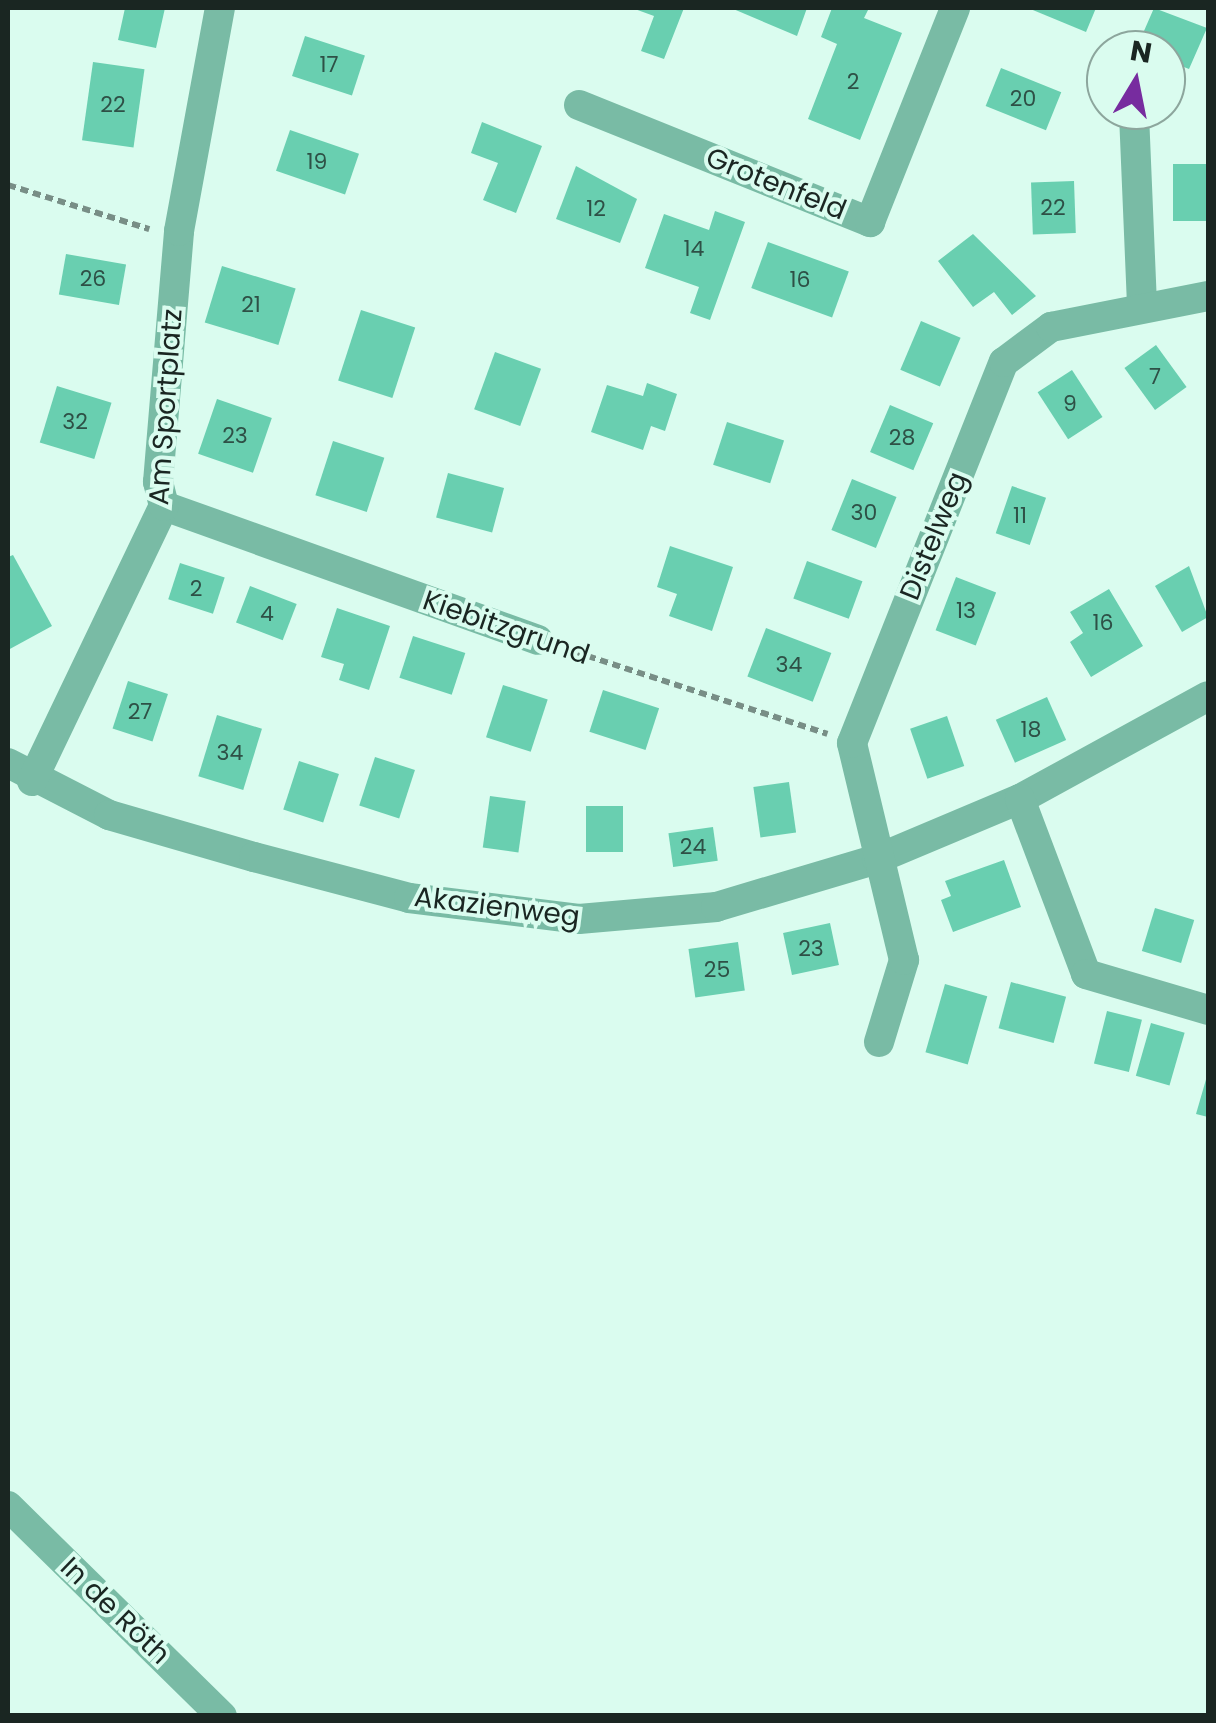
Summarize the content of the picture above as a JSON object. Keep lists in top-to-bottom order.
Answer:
{
  "streets": {
    "street": [
      "Grotenfeld",
      "Am Sportplatz",
      "Distelweg",
      "Kiebitzgrund",
      "Akazienweg",
      "In de Röth"
    ]
  },
  "crossings": [
    ["Am Sportplatz", "Kiebitzgrund"],
    ["Am Sportplatz", "Akazienweg"],
    ["Distelweg", "Kiebitzgrund"]
  ],
  "house_numbers": [
    "17",
    "2",
    "20",
    "22",
    "19",
    "22",
    "12",
    "14",
    "26",
    "16",
    "21",
    "7",
    "9",
    "32",
    "23",
    "28",
    "30",
    "11",
    "2",
    "13",
    "4",
    "16",
    "34",
    "27",
    "18",
    "34",
    "24",
    "23",
    "25"
  ],
  "north": "top"
}
